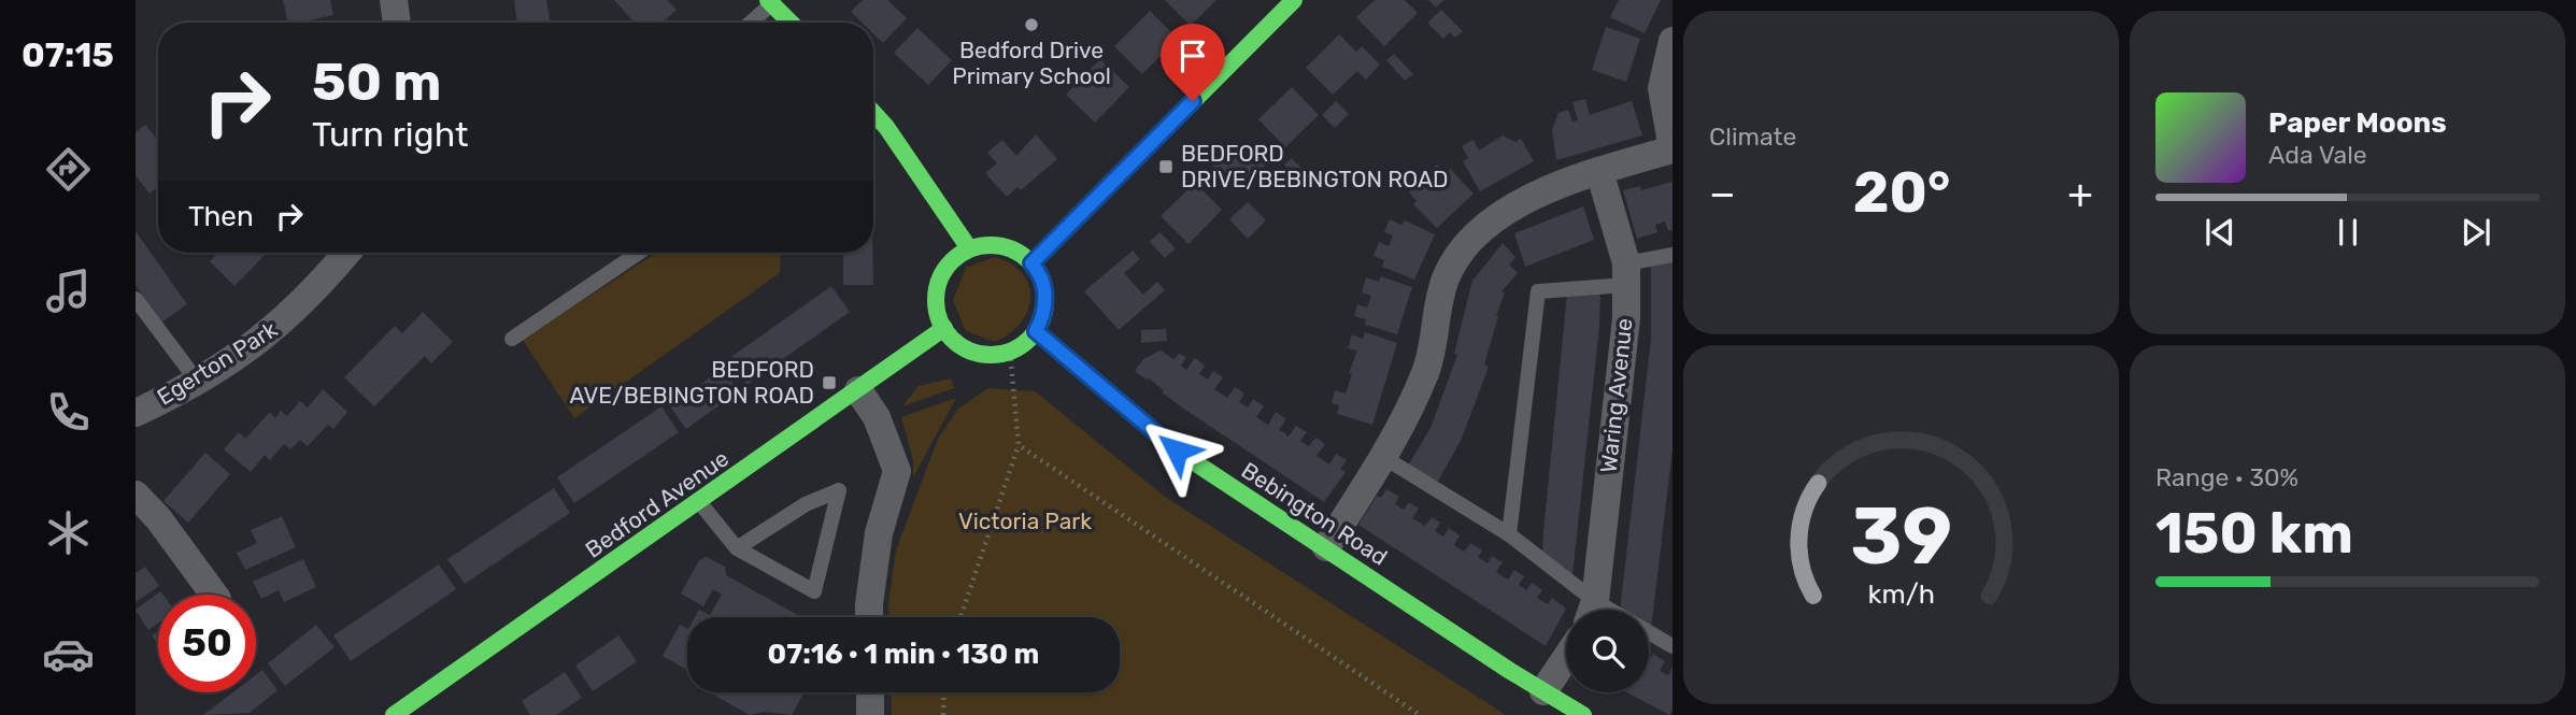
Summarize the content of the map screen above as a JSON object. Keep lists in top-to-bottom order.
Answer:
{
  "streets": {
    "main road": ["Bedford Avenue", "Bebington Road"],
    "street": ["Egerton Park", "Waring Avenue"]
  },
  "crossings": [
    ["Bedford Avenue", "Bebington Road"]
  ],
  "parks": ["Victoria Park"],
  "places": {
    "other": ["Bedford Drive Primary School"],
    "transit": ["BEDFORD DRIVE/BEBINGTON ROAD", "BEDFORD AVE/BEBINGTON ROAD"]
  },
  "page": {
    "tabs": "07:15",
    "tile": [
      "Climate",
      ["Range · 30%", "150 km"]
    ],
    "turn": ["50 m", "Turn right"],
    "song": ["Paper Moons", "Ada Vale"],
    "heat": ["−", "20°", "+"],
    "then": "Then",
    "limit": "50",
    "trip": "07:16 · 1 min · 130 m",
    "gauge": ["39", "km/h"]
  }
}
